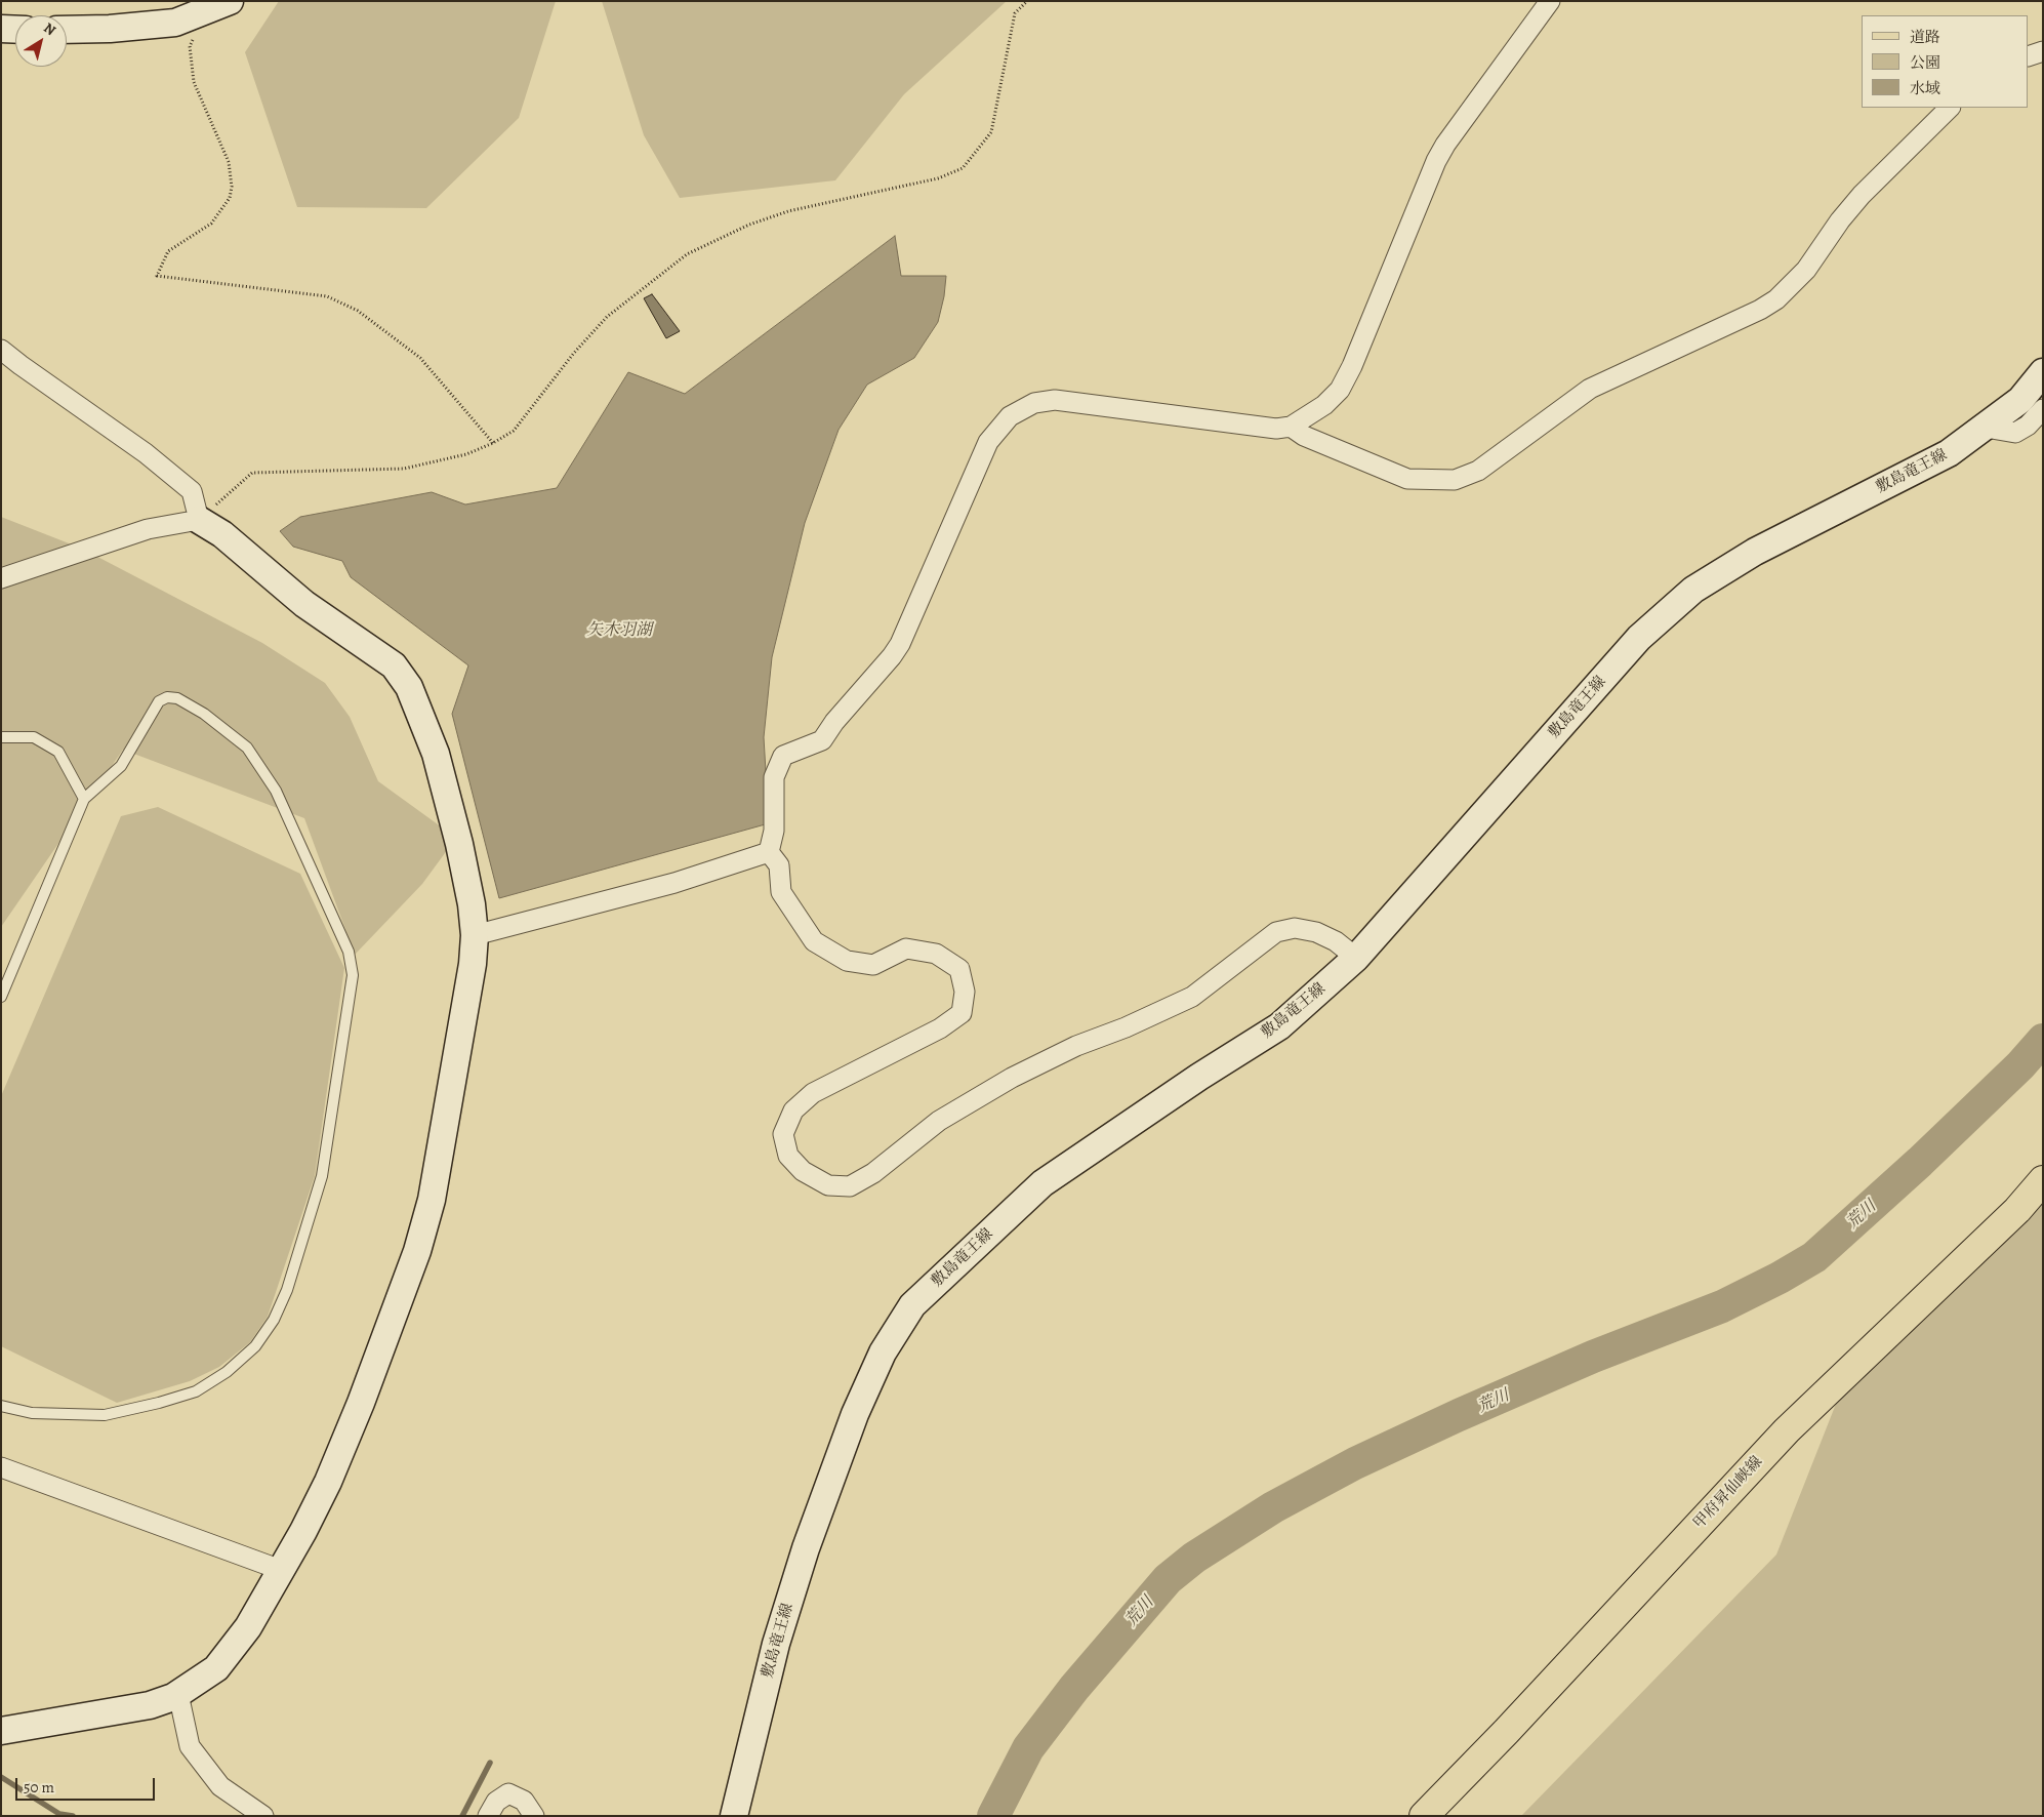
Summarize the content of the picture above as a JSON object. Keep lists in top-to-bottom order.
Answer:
{
  "streets": {
    "main road": ["敷島竜王線", "甲府昇仙峡線"]
  },
  "water": ["矢木羽湖", "荒川"],
  "legend": ["道路", "公園", "水域"],
  "scale_bar": "50 m",
  "north": "top right"
}
